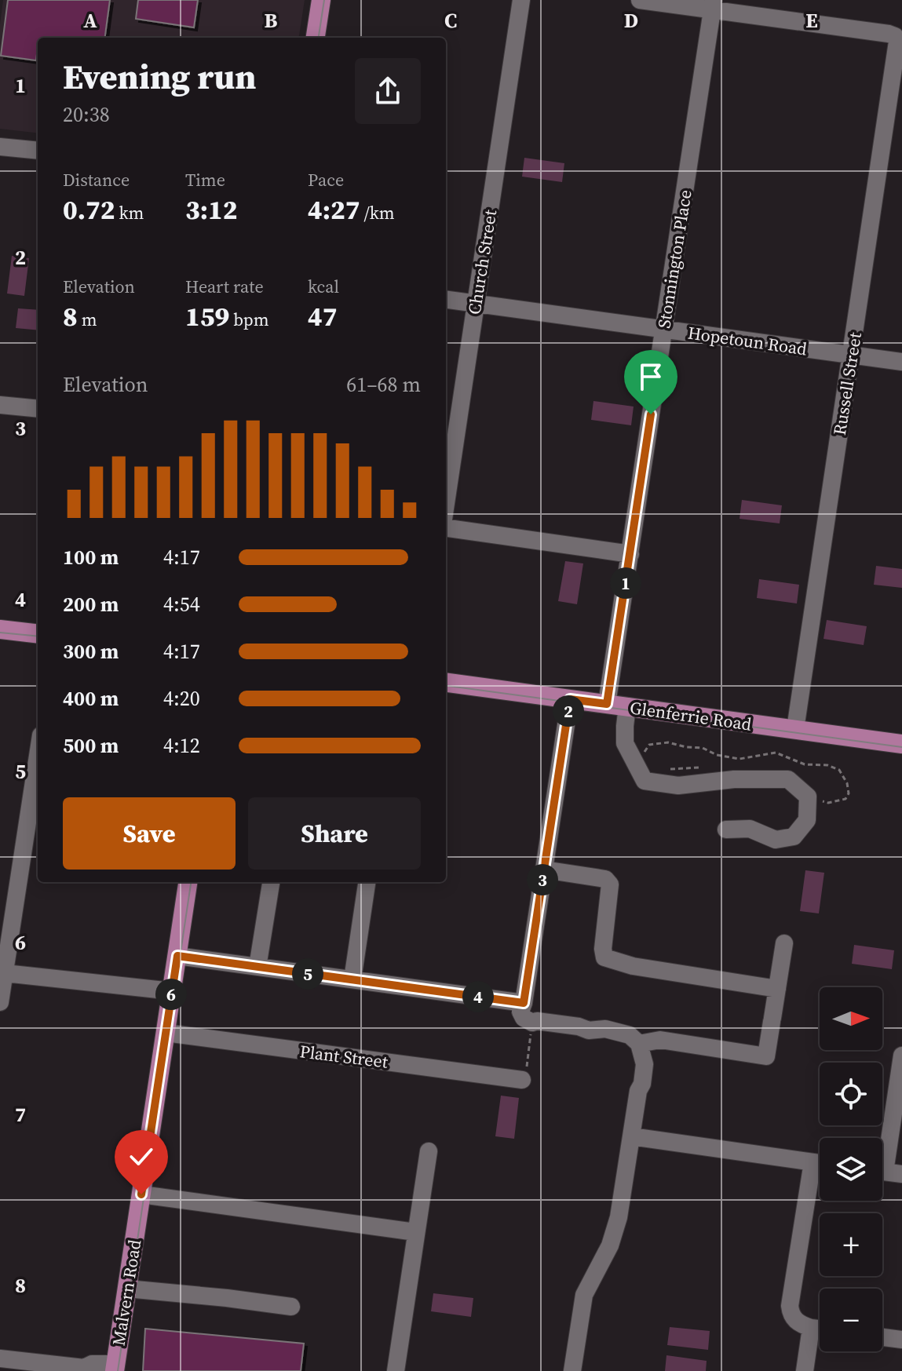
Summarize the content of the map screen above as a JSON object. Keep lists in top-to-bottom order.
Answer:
{
  "streets": {
    "main road": ["Glenferrie Road", "Malvern Road"],
    "street": [
      "Stonnington Place",
      "Church Street",
      "Hopetoun Road",
      "Russell Street",
      "Plant Street"
    ]
  },
  "crossings": [
    ["Stonnington Place", "Hopetoun Road"],
    ["Stonnington Place", "Russell Street"],
    ["Stonnington Place", "Glenferrie Road"],
    ["Church Street", "Hopetoun Road"],
    ["Hopetoun Road", "Russell Street"],
    ["Russell Street", "Glenferrie Road"],
    ["Plant Street", "Malvern Road"]
  ],
  "north": "right",
  "page": {
    "heading": ["Evening run", "20:38"],
    "stats": [
      ["Distance", "0.72 km"],
      ["Time", "3:12"],
      ["Pace", "4:27 /km"],
      ["Elevation", "8 m"],
      ["Heart rate", "159 bpm"],
      ["kcal", "47"]
    ],
    "chart": ["Elevation", "61–68 m"],
    "list": [
      {
        "name": "100 m",
        "note": "4:17"
      },
      {
        "name": "200 m",
        "note": "4:54"
      },
      {
        "name": "300 m",
        "note": "4:17"
      },
      {
        "name": "400 m",
        "note": "4:20"
      },
      {
        "name": "500 m",
        "note": "4:12"
      }
    ],
    "pins": [
      "1",
      "2",
      "3",
      "5",
      "6",
      "4"
    ],
    "buttons": ["Save", "Share"],
    "map_buttons": ["+", "−"]
  },
  "grid": {
    "columns": [
      "A",
      "B",
      "C",
      "D",
      "E"
    ],
    "rows": [
      "1",
      "2",
      "3",
      "4",
      "5",
      "6",
      "7",
      "8"
    ]
  }
}
